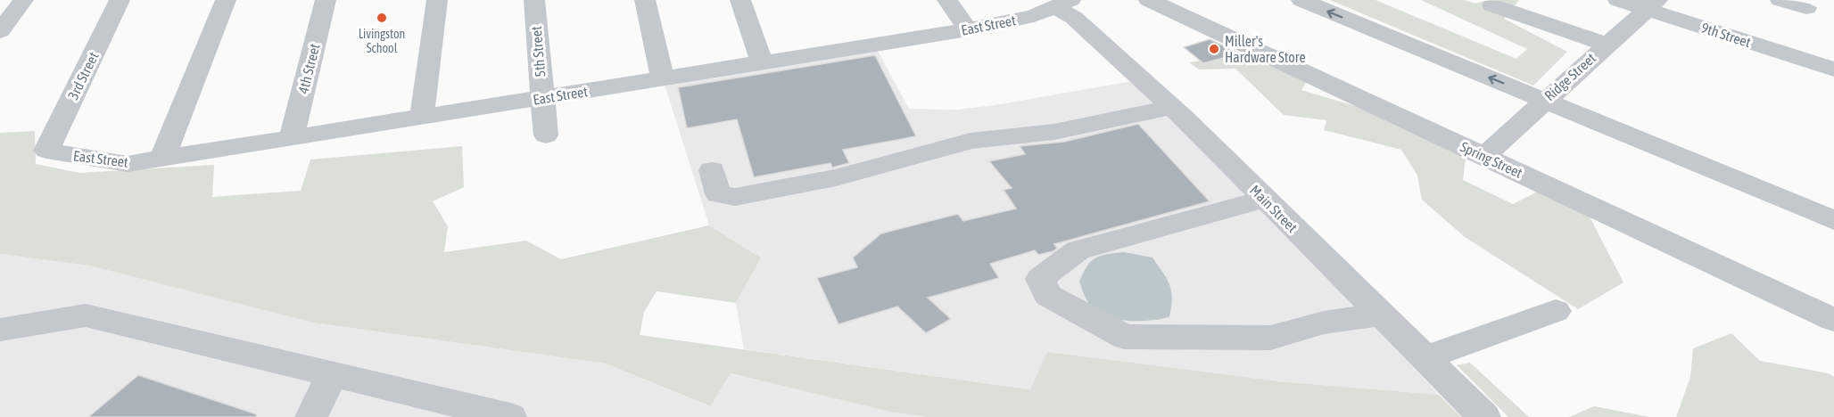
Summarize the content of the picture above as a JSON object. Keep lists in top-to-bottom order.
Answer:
{
  "streets": {
    "street": [
      "East Street",
      "9th Street",
      "5th Street",
      "4th Street",
      "3rd Street",
      "Ridge Street",
      "Spring Street",
      "Main Street"
    ]
  },
  "crossings": [
    ["East Street", "5th Street"],
    ["East Street", "4th Street"],
    ["East Street", "3rd Street"],
    ["East Street", "Main Street"],
    ["9th Street", "Ridge Street"],
    ["Ridge Street", "Spring Street"]
  ],
  "places": ["Livingston School", "Miller's Hardware Store"]
}
